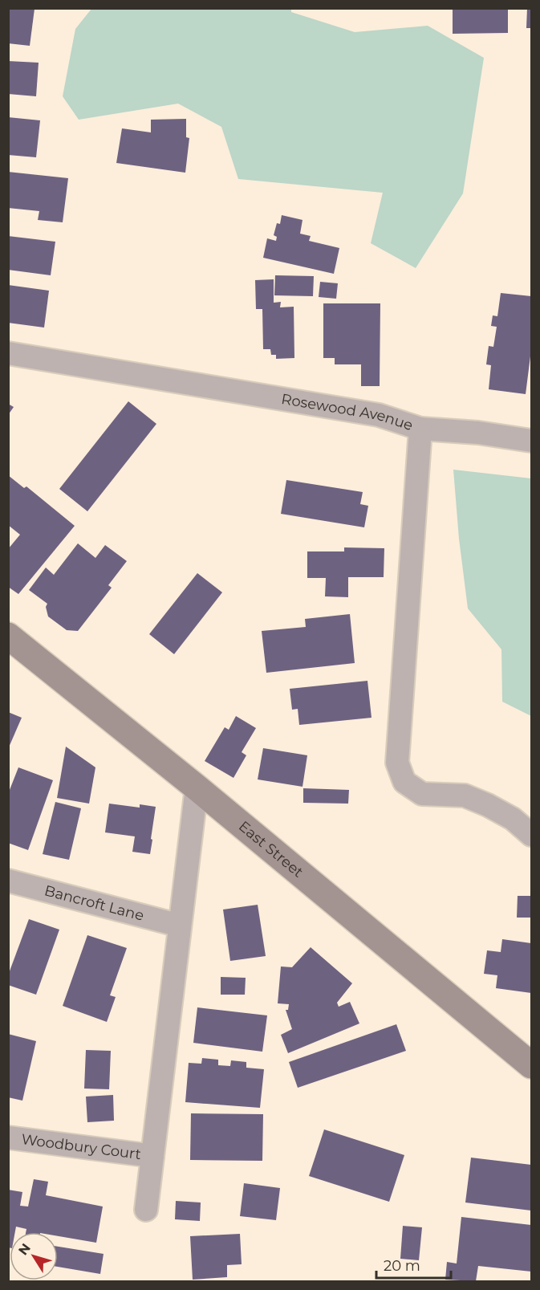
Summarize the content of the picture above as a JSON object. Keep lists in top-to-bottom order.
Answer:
{
  "streets": {
    "main road": ["East Street"],
    "street": ["Rosewood Avenue", "Bancroft Lane", "Woodbury Court"]
  },
  "scale_bar": "20 m",
  "north": "top left"
}
